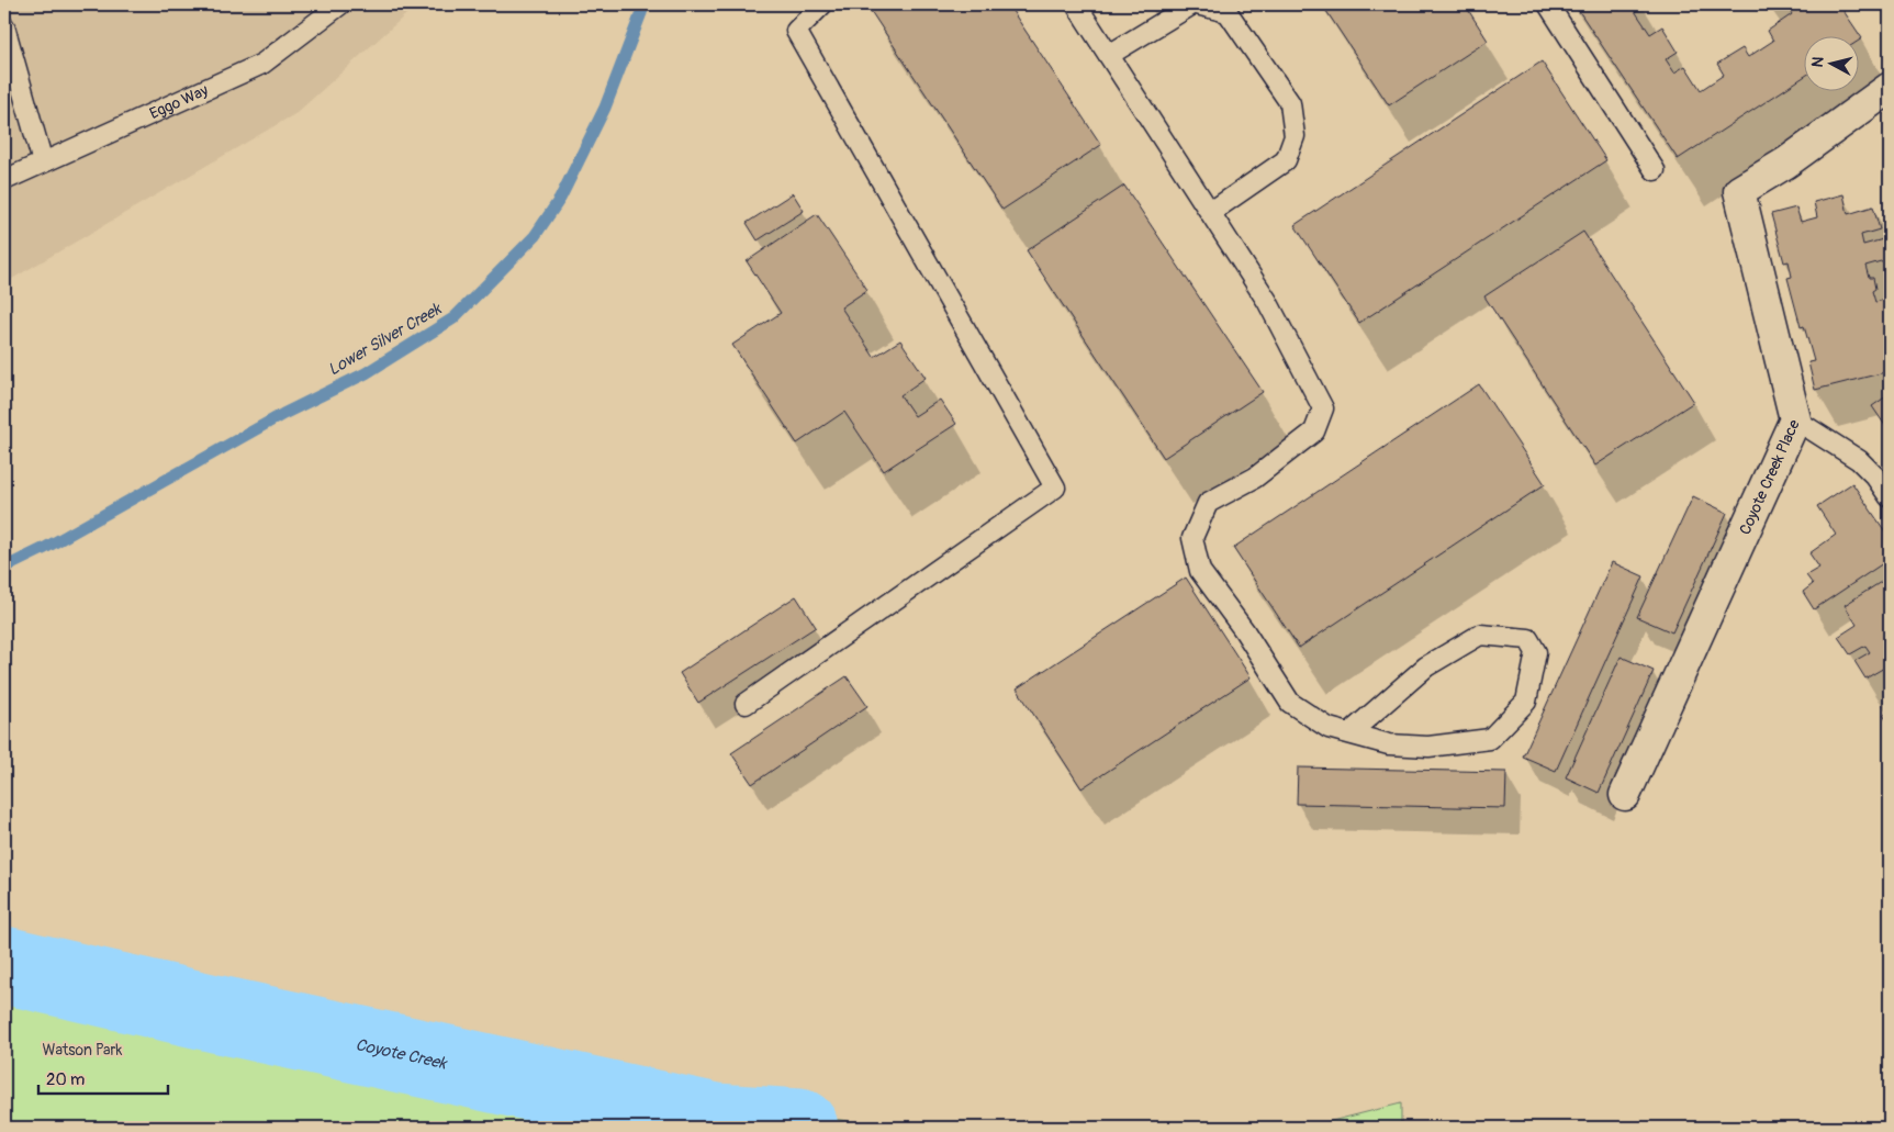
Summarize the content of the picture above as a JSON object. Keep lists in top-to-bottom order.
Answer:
{
  "streets": {
    "street": ["Coyote Creek Place"],
    "lane": ["Eggo Way"]
  },
  "water": ["Lower Silver Creek", "Coyote Creek"],
  "parks": ["Watson Park"],
  "scale_bar": "20 m",
  "north": "left"
}
